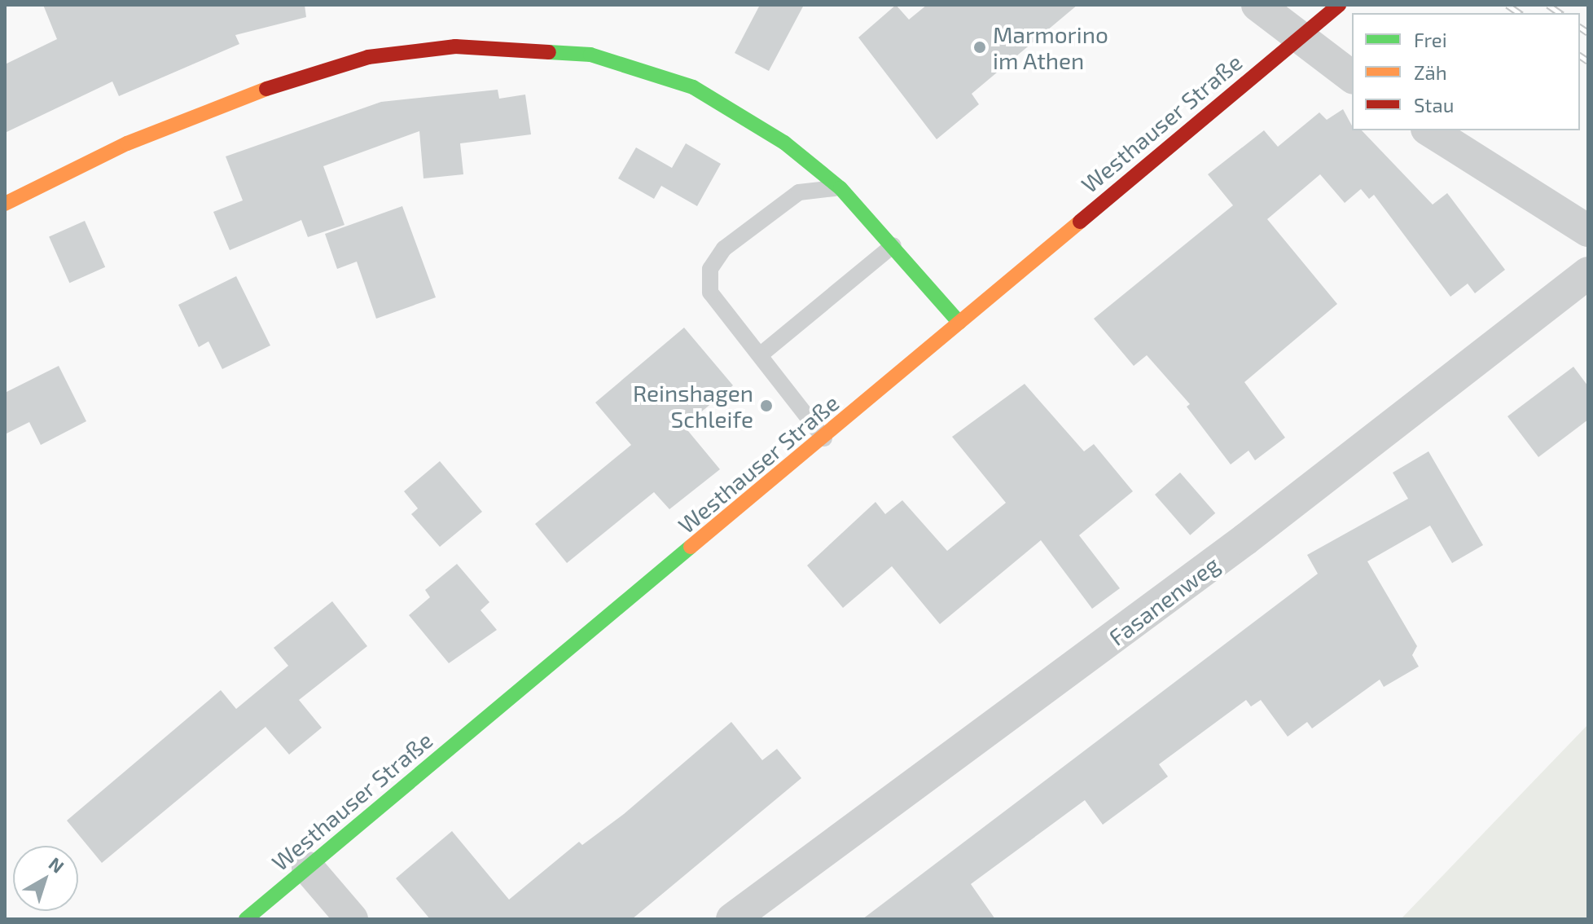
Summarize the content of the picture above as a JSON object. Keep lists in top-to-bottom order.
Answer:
{
  "streets": {
    "main road": ["Westhauser Straße"],
    "street": ["Fasanenweg"]
  },
  "places": ["Marmorino im Athen", "Reinshagen Schleife"],
  "legend": ["Frei", "Zäh", "Stau"],
  "north": "top right"
}
